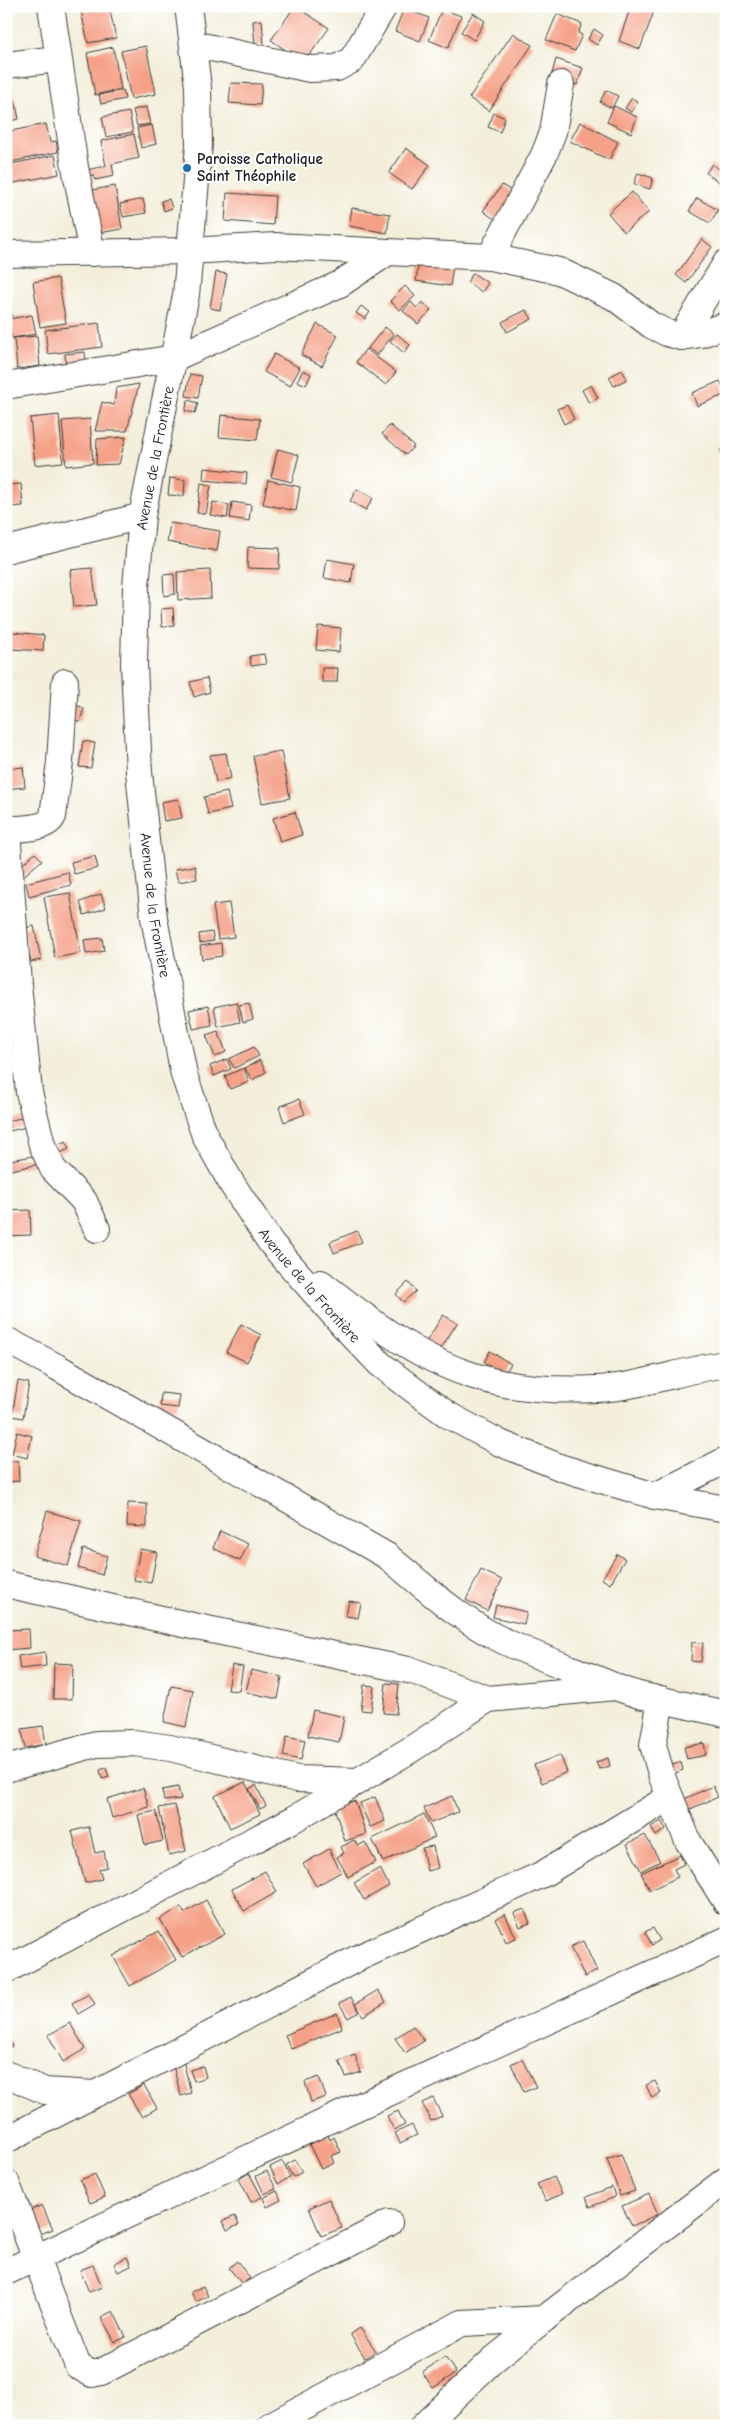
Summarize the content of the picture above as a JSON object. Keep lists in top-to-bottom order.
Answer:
{
  "streets": {
    "street": ["Avenue de la Frontière"]
  },
  "places": ["Paroisse Catholique Saint Théophile"]
}
